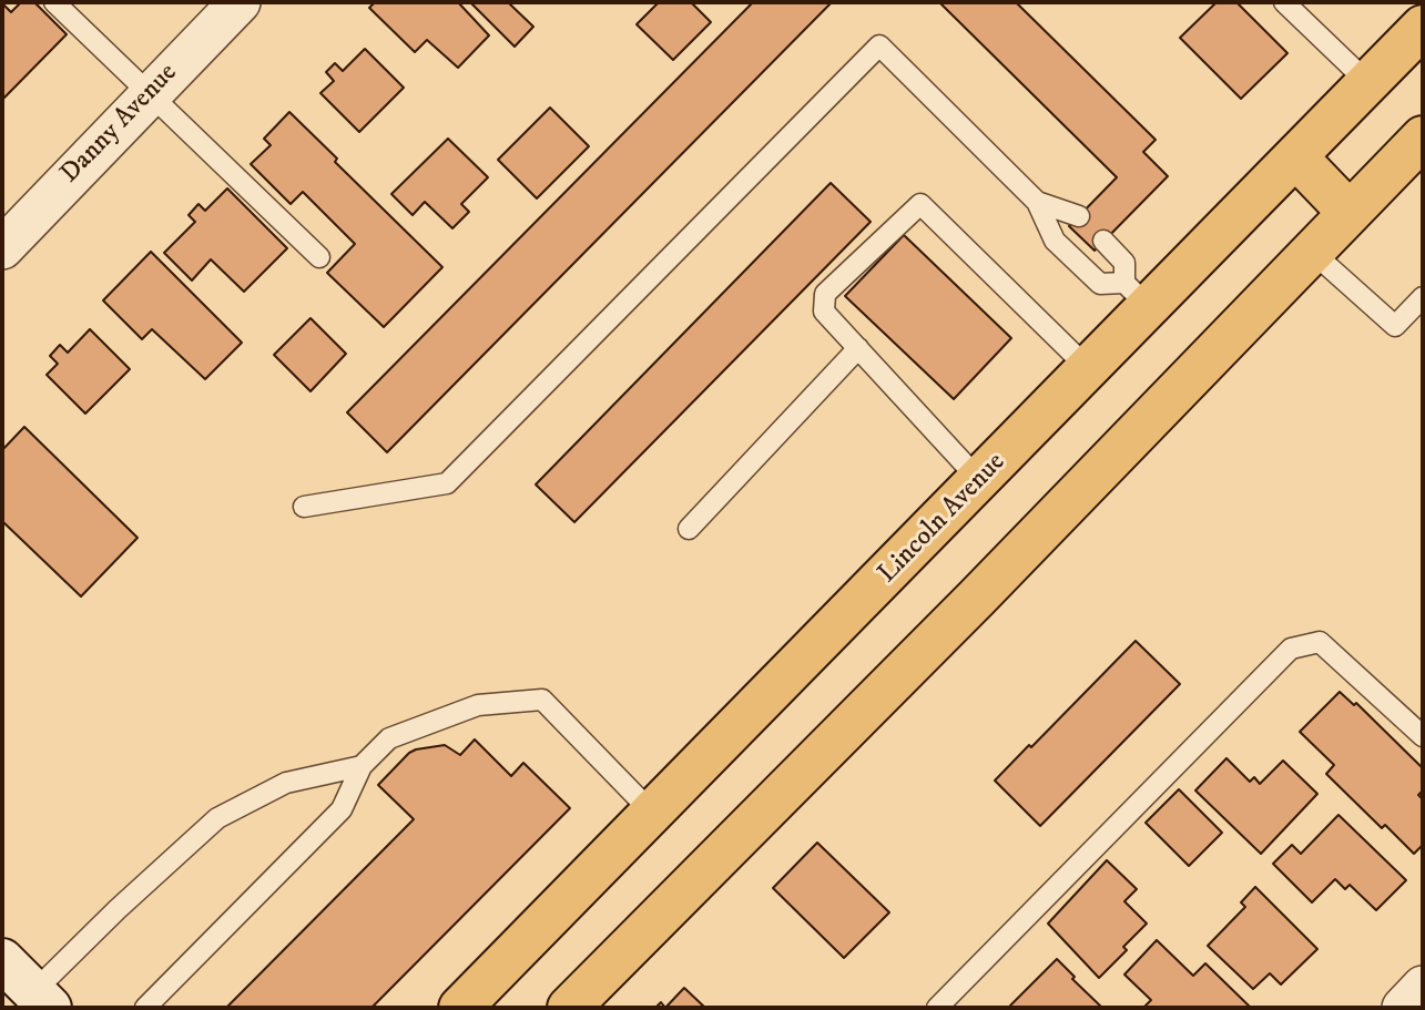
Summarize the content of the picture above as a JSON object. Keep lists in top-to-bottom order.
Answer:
{
  "streets": {
    "main road": ["Lincoln Avenue"],
    "street": ["Danny Avenue"]
  }
}
